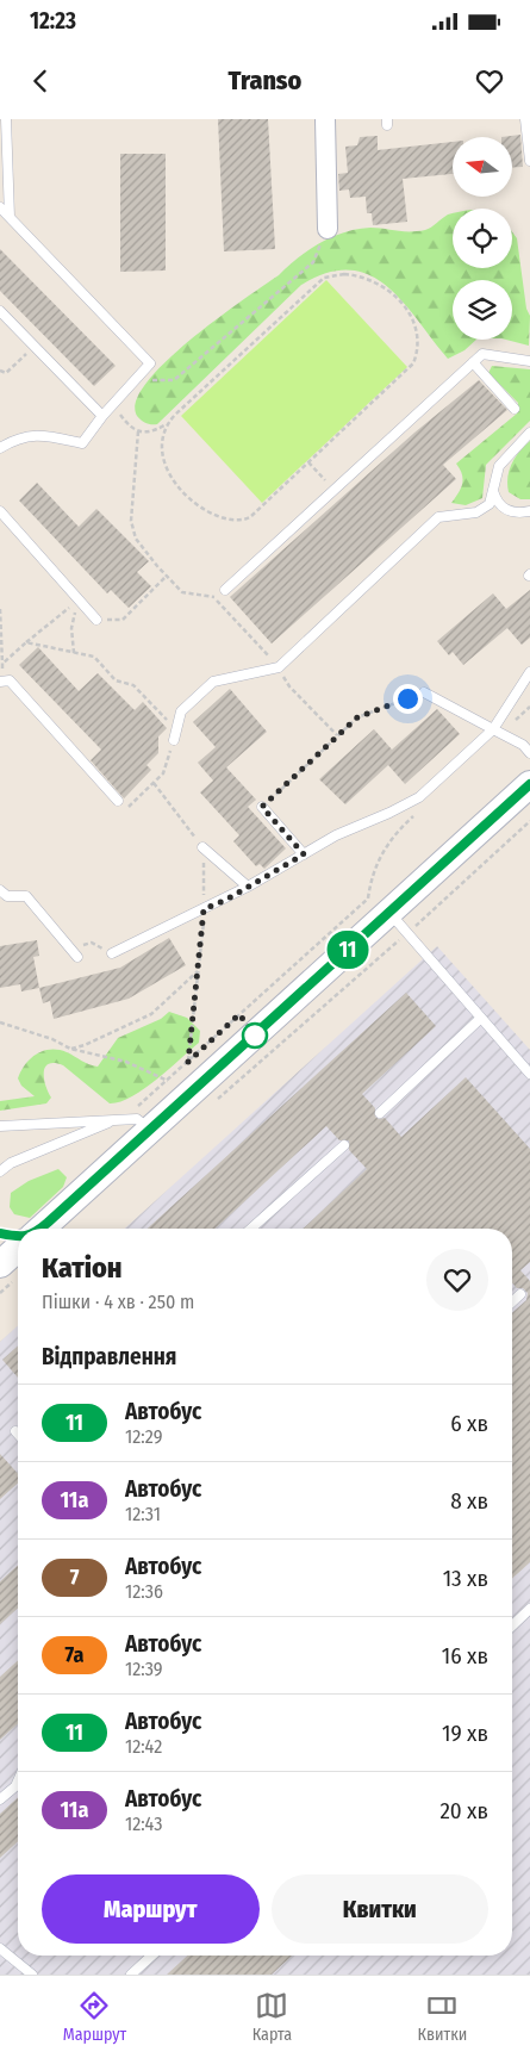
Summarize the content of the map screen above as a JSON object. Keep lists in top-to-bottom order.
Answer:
{
  "lines": ["bus line 11"],
  "north": "left",
  "page": {
    "status": "12:23",
    "header": "Transo",
    "on_map": "11",
    "heading": [
      ["Катіон", "Пішки · 4 хв · 250 m"],
      "Відправлення"
    ],
    "list": [
      {
        "mark": "11",
        "name": "Автобус",
        "note": "12:29",
        "value": "6 хв"
      },
      {
        "mark": "11а",
        "name": "Автобус",
        "note": "12:31",
        "value": "8 хв"
      },
      {
        "mark": "7",
        "name": "Автобус",
        "note": "12:36",
        "value": "13 хв"
      },
      {
        "mark": "7а",
        "name": "Автобус",
        "note": "12:39",
        "value": "16 хв"
      },
      {
        "mark": "11",
        "name": "Автобус",
        "note": "12:42",
        "value": "19 хв"
      },
      {
        "mark": "11а",
        "name": "Автобус",
        "note": "12:43",
        "value": "20 хв"
      }
    ],
    "buttons": ["Маршрут", "Квитки"],
    "tabs": ["Маршрут", "Карта", "Квитки"]
  }
}
